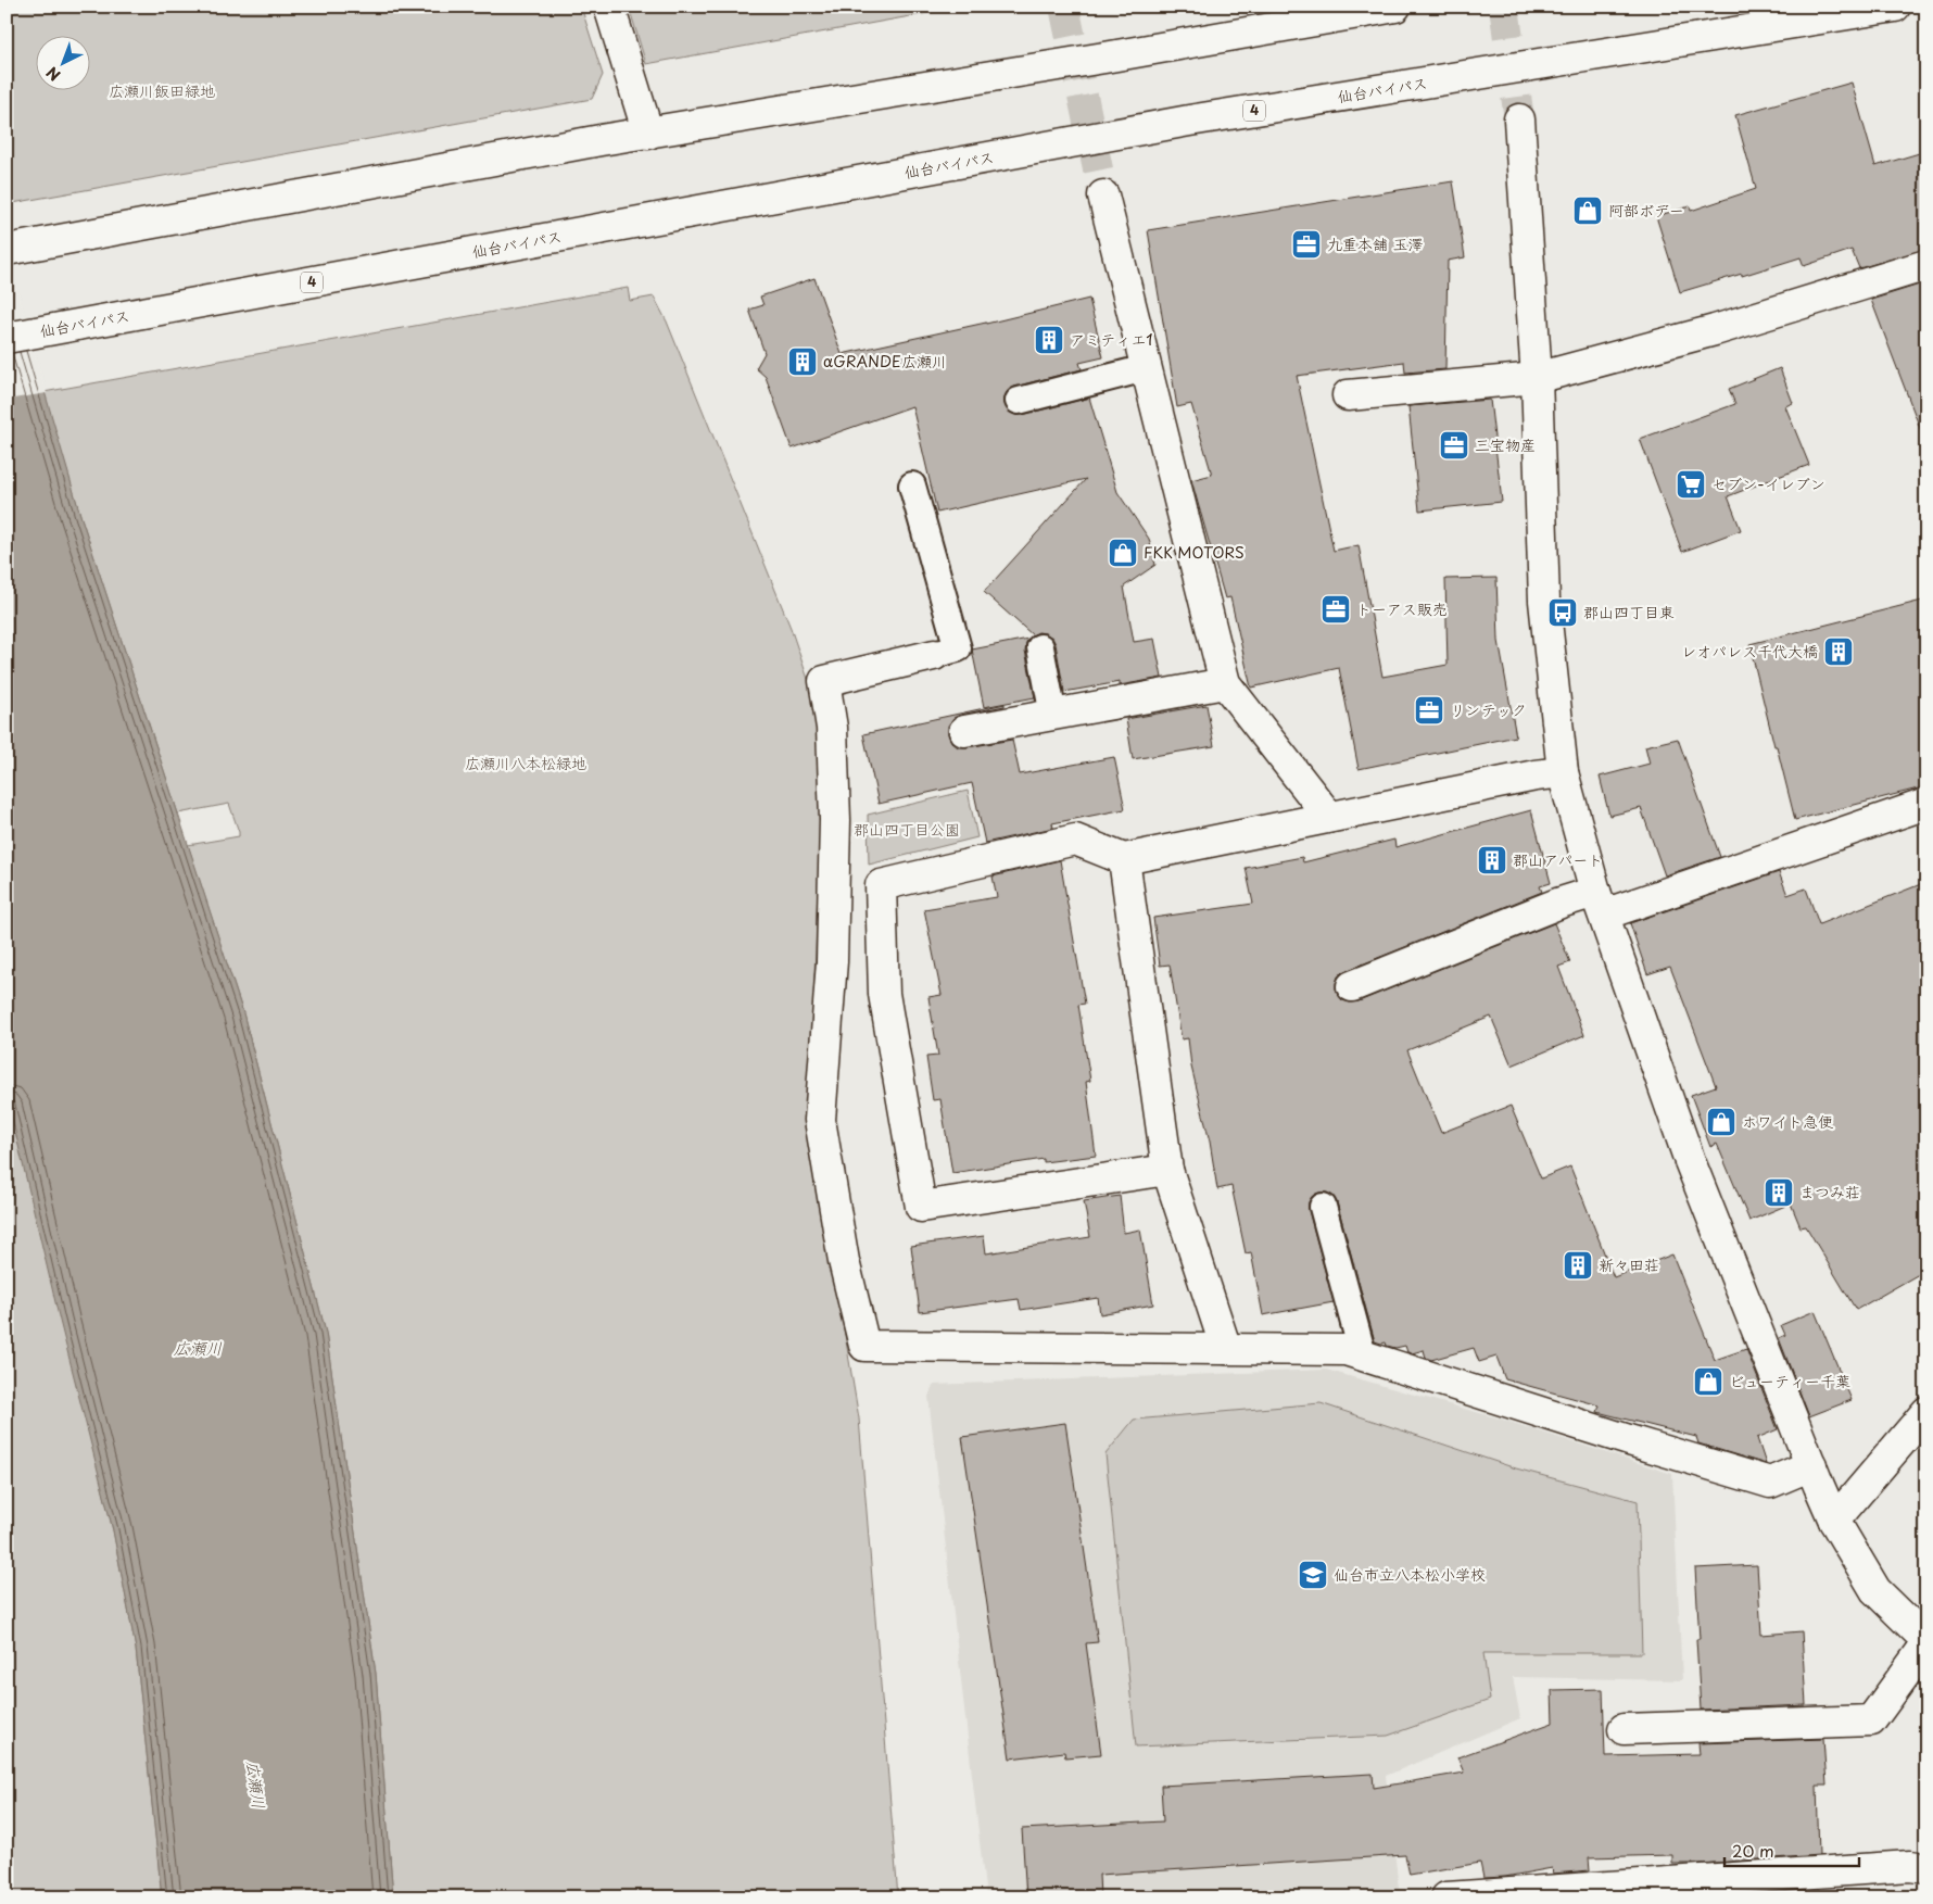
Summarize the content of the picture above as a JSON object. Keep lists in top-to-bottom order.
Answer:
{
  "streets": {
    "main road": ["仙台バイパス", "4"]
  },
  "water": ["広瀬川"],
  "parks": ["広瀬川飯田緑地", "広瀬川八本松緑地", "郡山四丁目公園"],
  "places": {
    "shop": [
      "阿部ボデー",
      "FKK MOTORS",
      "ホワイト急便",
      "ビューティー千葉"
    ],
    "office": [
      "九重本舗 玉澤",
      "三宝物産",
      "トーアス販売",
      "リンテック"
    ],
    "building": [
      "アミティエ1",
      "αGRANDE広瀬川",
      "レオパレス千代大橋",
      "郡山アパート",
      "まつみ荘",
      "新々田荘"
    ],
    "supermarket": ["セブン-イレブン"],
    "bus stop": ["郡山四丁目東"],
    "school or university": ["仙台市立八本松小学校"]
  },
  "scale_bar": "20 m",
  "north": "bottom left"
}
